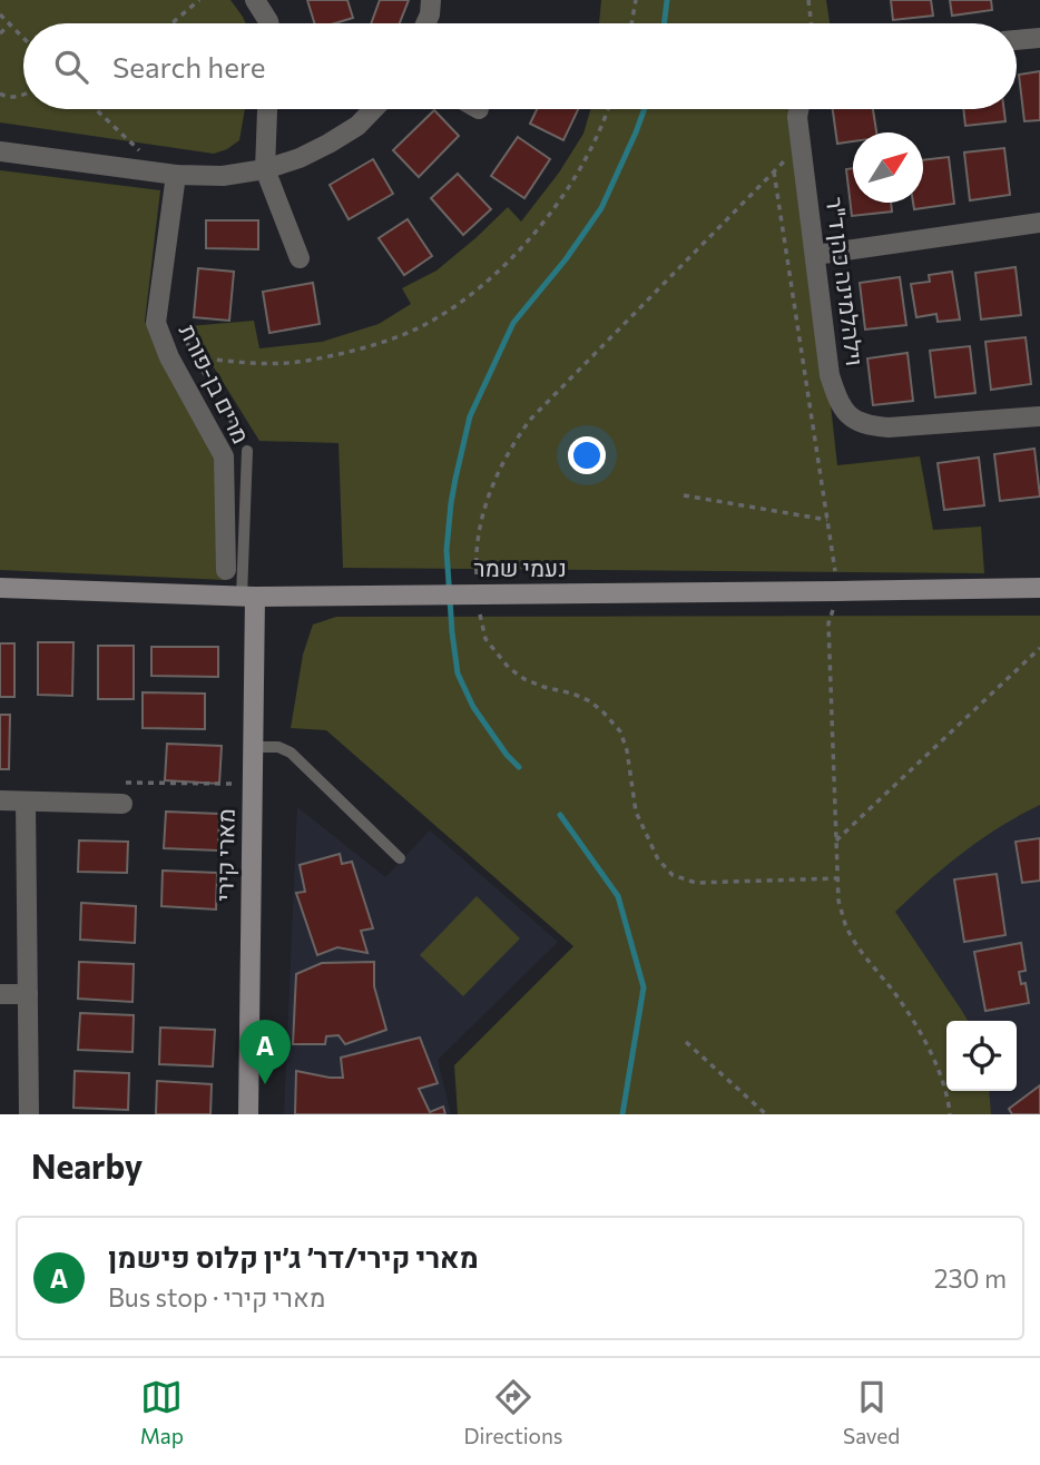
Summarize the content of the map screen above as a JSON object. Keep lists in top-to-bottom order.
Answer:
{
  "streets": {
    "street": [
      "וילהלמינה כהן ד\"ר",
      "מרים בן-פורת",
      "נעמי שמר",
      "מארי קירי"
    ]
  },
  "crossings": [
    ["נעמי שמר", "מארי קירי"]
  ],
  "north": "top right",
  "page": {
    "search": "Search here",
    "pins": "A",
    "heading": "Nearby",
    "list": [
      {
        "mark": "A",
        "name": "מארי קירי/דר׳ ג׳ין קלוס פישמן",
        "note": "Bus stop · מארי קירי",
        "value": "230 m"
      }
    ],
    "nav": ["Map", "Directions", "Saved"]
  }
}
